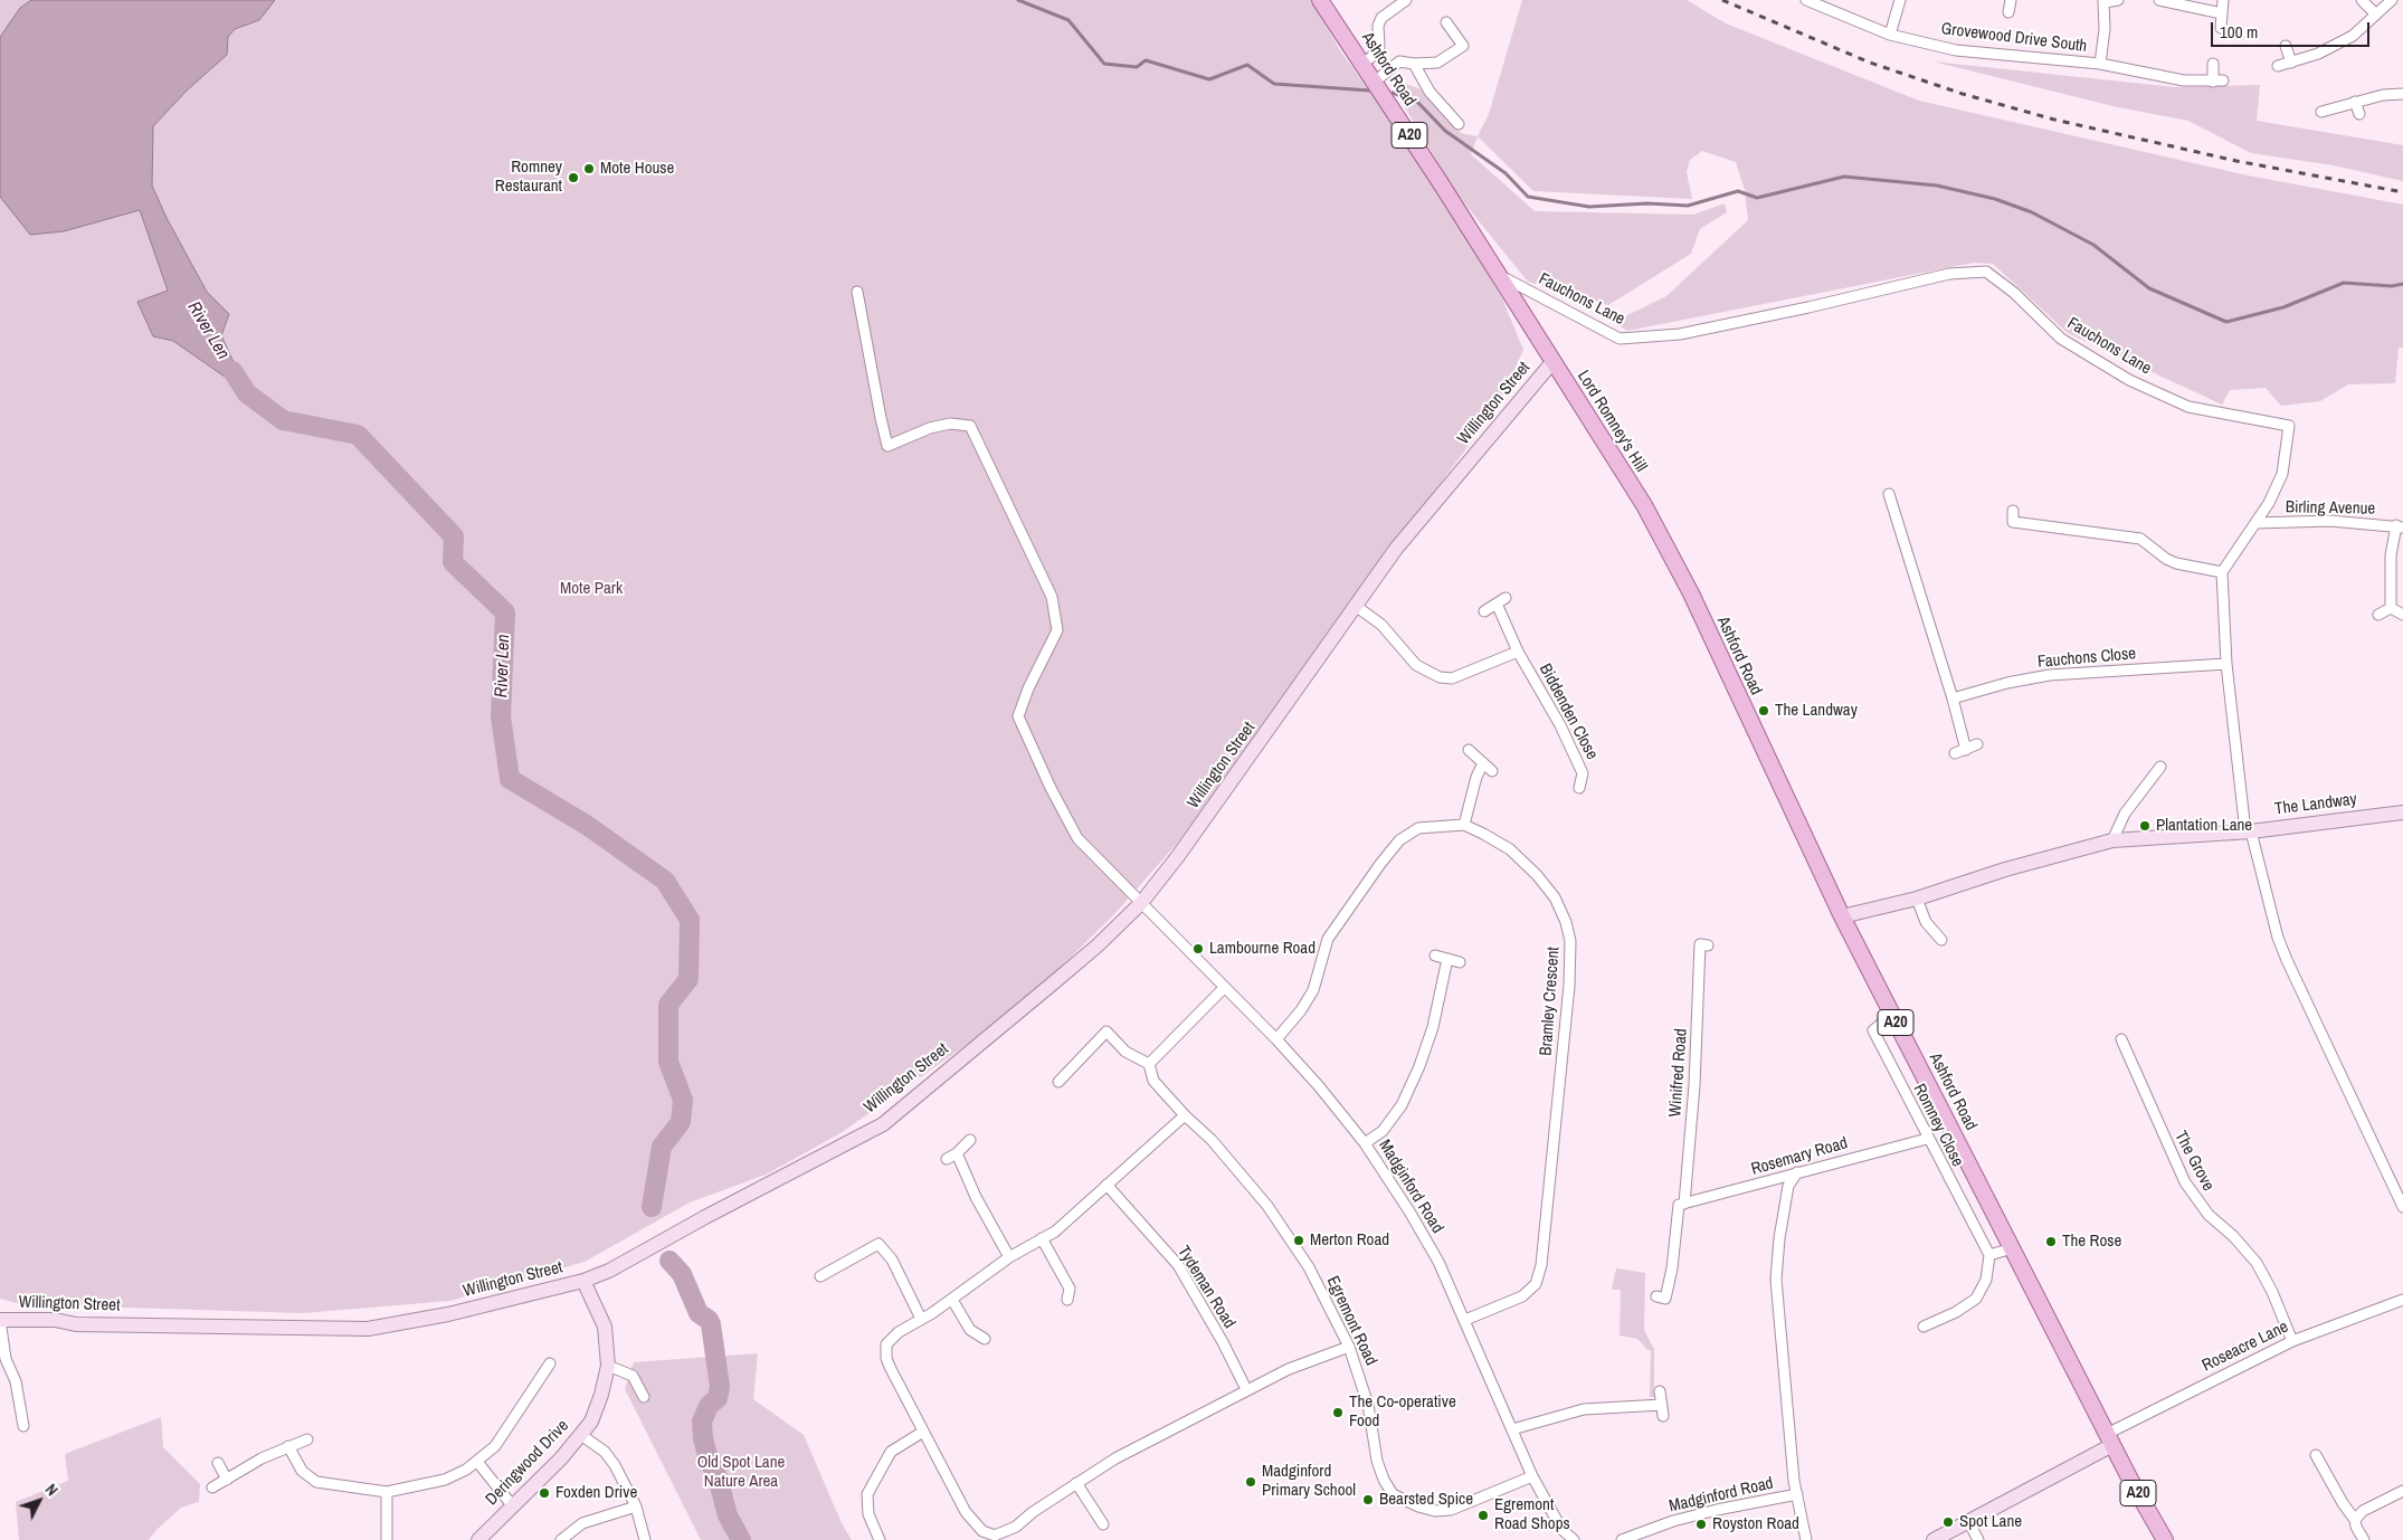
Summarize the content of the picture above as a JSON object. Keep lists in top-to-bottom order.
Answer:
{
  "streets": {
    "main road": ["Ashford Road", "A20", "Lord Romney's Hill"],
    "street": [
      "Grovewood Drive South",
      "Fauchons Lane",
      "Willington Street",
      "Birling Avenue",
      "Fauchons Close",
      "Biddenden Close",
      "The Landway",
      "Bramley Crescent",
      "Winifred Road",
      "Romney Close",
      "Rosemary Road",
      "The Grove",
      "Madginford Road",
      "Tydeman Road",
      "Egremont Road",
      "Roseacre Lane",
      "Deringwood Drive"
    ]
  },
  "crossings": [
    ["Ashford Road", "Fauchons Lane"],
    ["Ashford Road", "Lord Romney's Hill"],
    ["Ashford Road", "The Landway"],
    ["Ashford Road", "Romney Close"],
    ["Ashford Road", "Roseacre Lane"],
    ["Fauchons Lane", "Lord Romney's Hill"],
    ["Fauchons Lane", "Birling Avenue"],
    ["Willington Street", "Lord Romney's Hill"],
    ["Willington Street", "Biddenden Close"],
    ["Willington Street", "Madginford Road"],
    ["Willington Street", "Deringwood Drive"],
    ["Bramley Crescent", "Madginford Road"],
    ["Winifred Road", "Rosemary Road"],
    ["Romney Close", "Rosemary Road"],
    ["The Grove", "Roseacre Lane"],
    ["Madginford Road", "Egremont Road"]
  ],
  "water": ["River Len"],
  "parks": ["Mote Park", "Old Spot Lane Nature Area"],
  "places": [
    "Mote House",
    "Romney Restaurant",
    "The Landway",
    "Plantation Lane",
    "Lambourne Road",
    "Merton Road",
    "The Rose",
    "The Co-operative Food",
    "Madginford Primary School",
    "Foxden Drive",
    "Bearsted Spice",
    "Egremont Road Shops",
    "Spot Lane",
    "Royston Road"
  ],
  "scale_bar": "100 m",
  "north": "top right"
}
